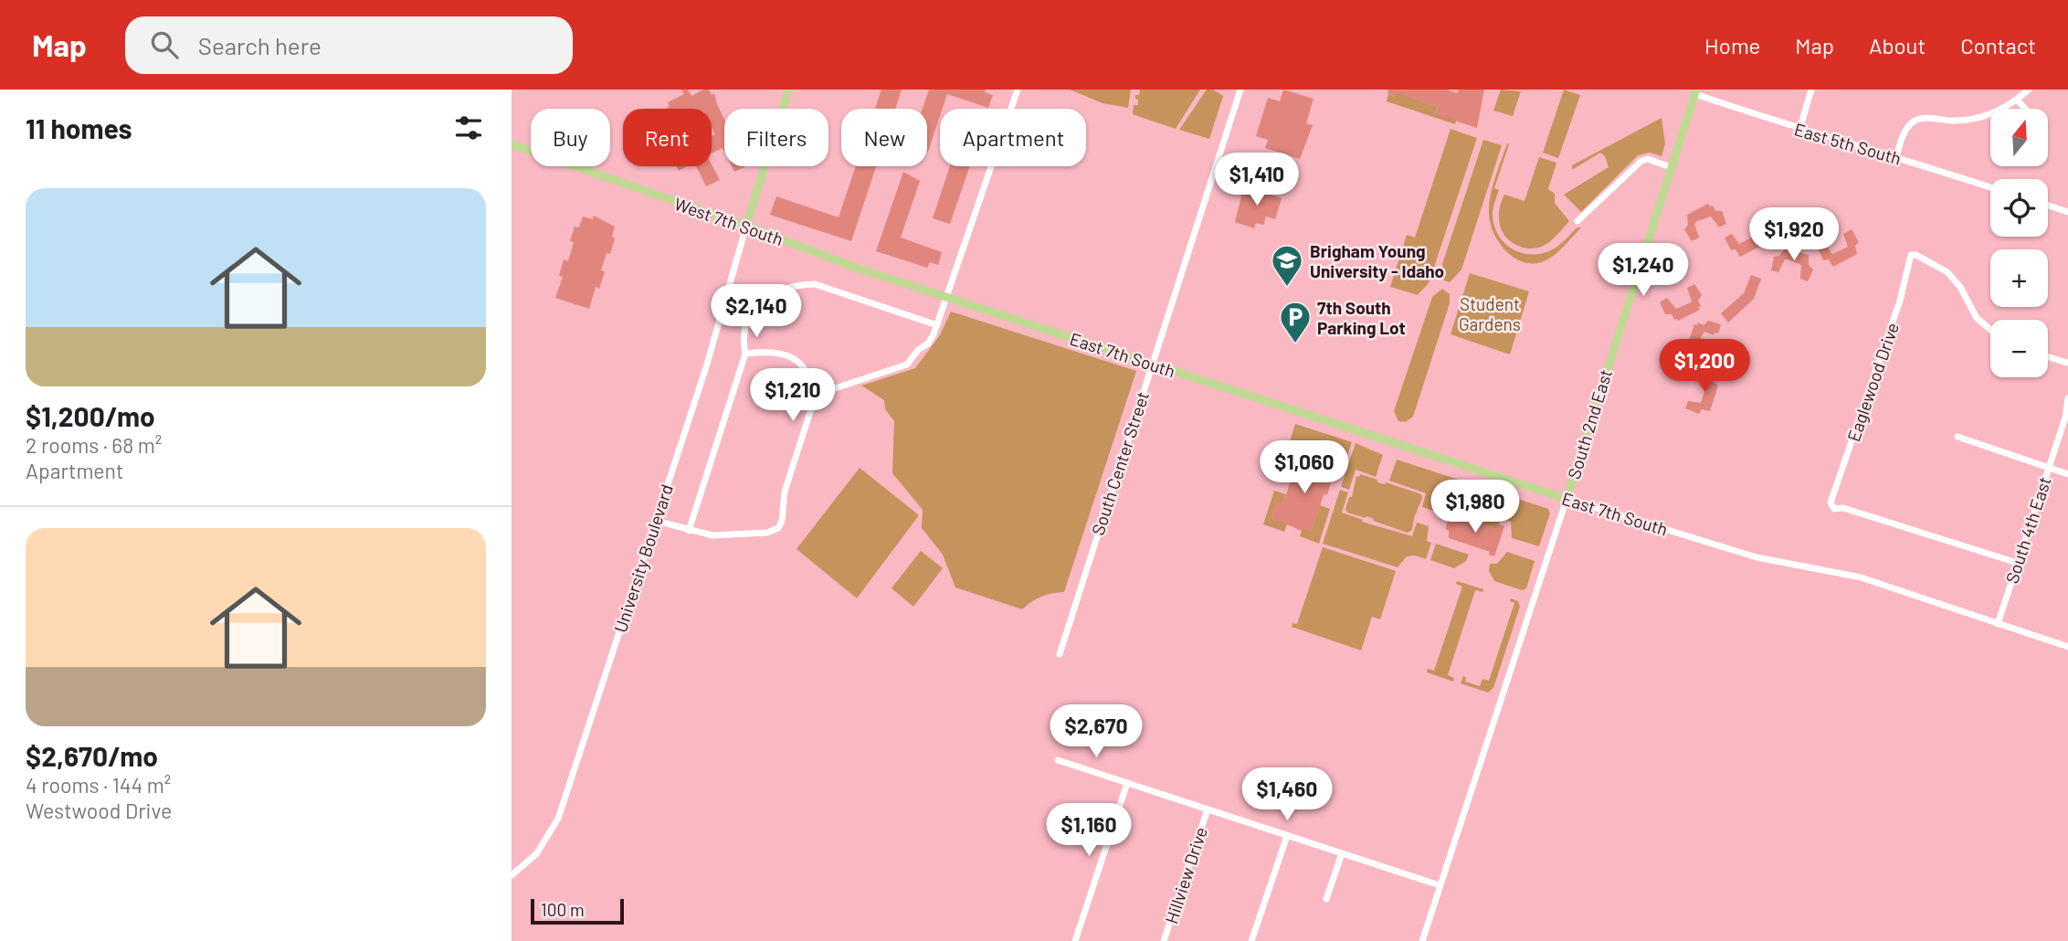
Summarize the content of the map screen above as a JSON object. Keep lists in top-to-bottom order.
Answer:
{
  "streets": {
    "main road": ["West 7th South", "East 7th South", "South 2nd East"],
    "street": [
      "East 5th South",
      "Eaglewood Drive",
      "South Center Street",
      "South 4th East",
      "University Boulevard",
      "Hillview Drive"
    ]
  },
  "crossings": [
    ["East 5th South", "South 2nd East"],
    ["West 7th South", "East 7th South"],
    ["West 7th South", "University Boulevard"],
    ["East 7th South", "South 2nd East"],
    ["East 7th South", "South Center Street"],
    ["East 7th South", "South 4th East"],
    ["Eaglewood Drive", "South 4th East"]
  ],
  "parks": ["Student Gardens"],
  "places": {
    "school or university": ["Brigham Young University - Idaho"],
    "parking": ["7th South Parking Lot"]
  },
  "scale_bar": "100 m",
  "north": "top",
  "page": {
    "header": "Map",
    "search": "Search here",
    "nav": [
      "Home",
      "Map",
      "About",
      "Contact"
    ],
    "heading": "11 homes",
    "map_buttons": ["+", "−"],
    "chip": [
      "Buy",
      "Rent",
      "Filters",
      "New",
      "Apartment"
    ],
    "price": [
      "$1,410",
      "$1,920",
      "$1,240",
      "$2,140",
      "$1,200",
      "$1,210",
      "$1,060",
      "$1,980",
      "$2,670",
      "$1,460",
      "$1,160"
    ],
    "list": [
      {
        "name": "$1,200/mo",
        "note": "2 rooms · 68 m² · Apartment"
      },
      {
        "name": "$2,670/mo",
        "note": "4 rooms · 144 m² · Westwood Drive"
      }
    ],
    "scale": "100 m"
  }
}
